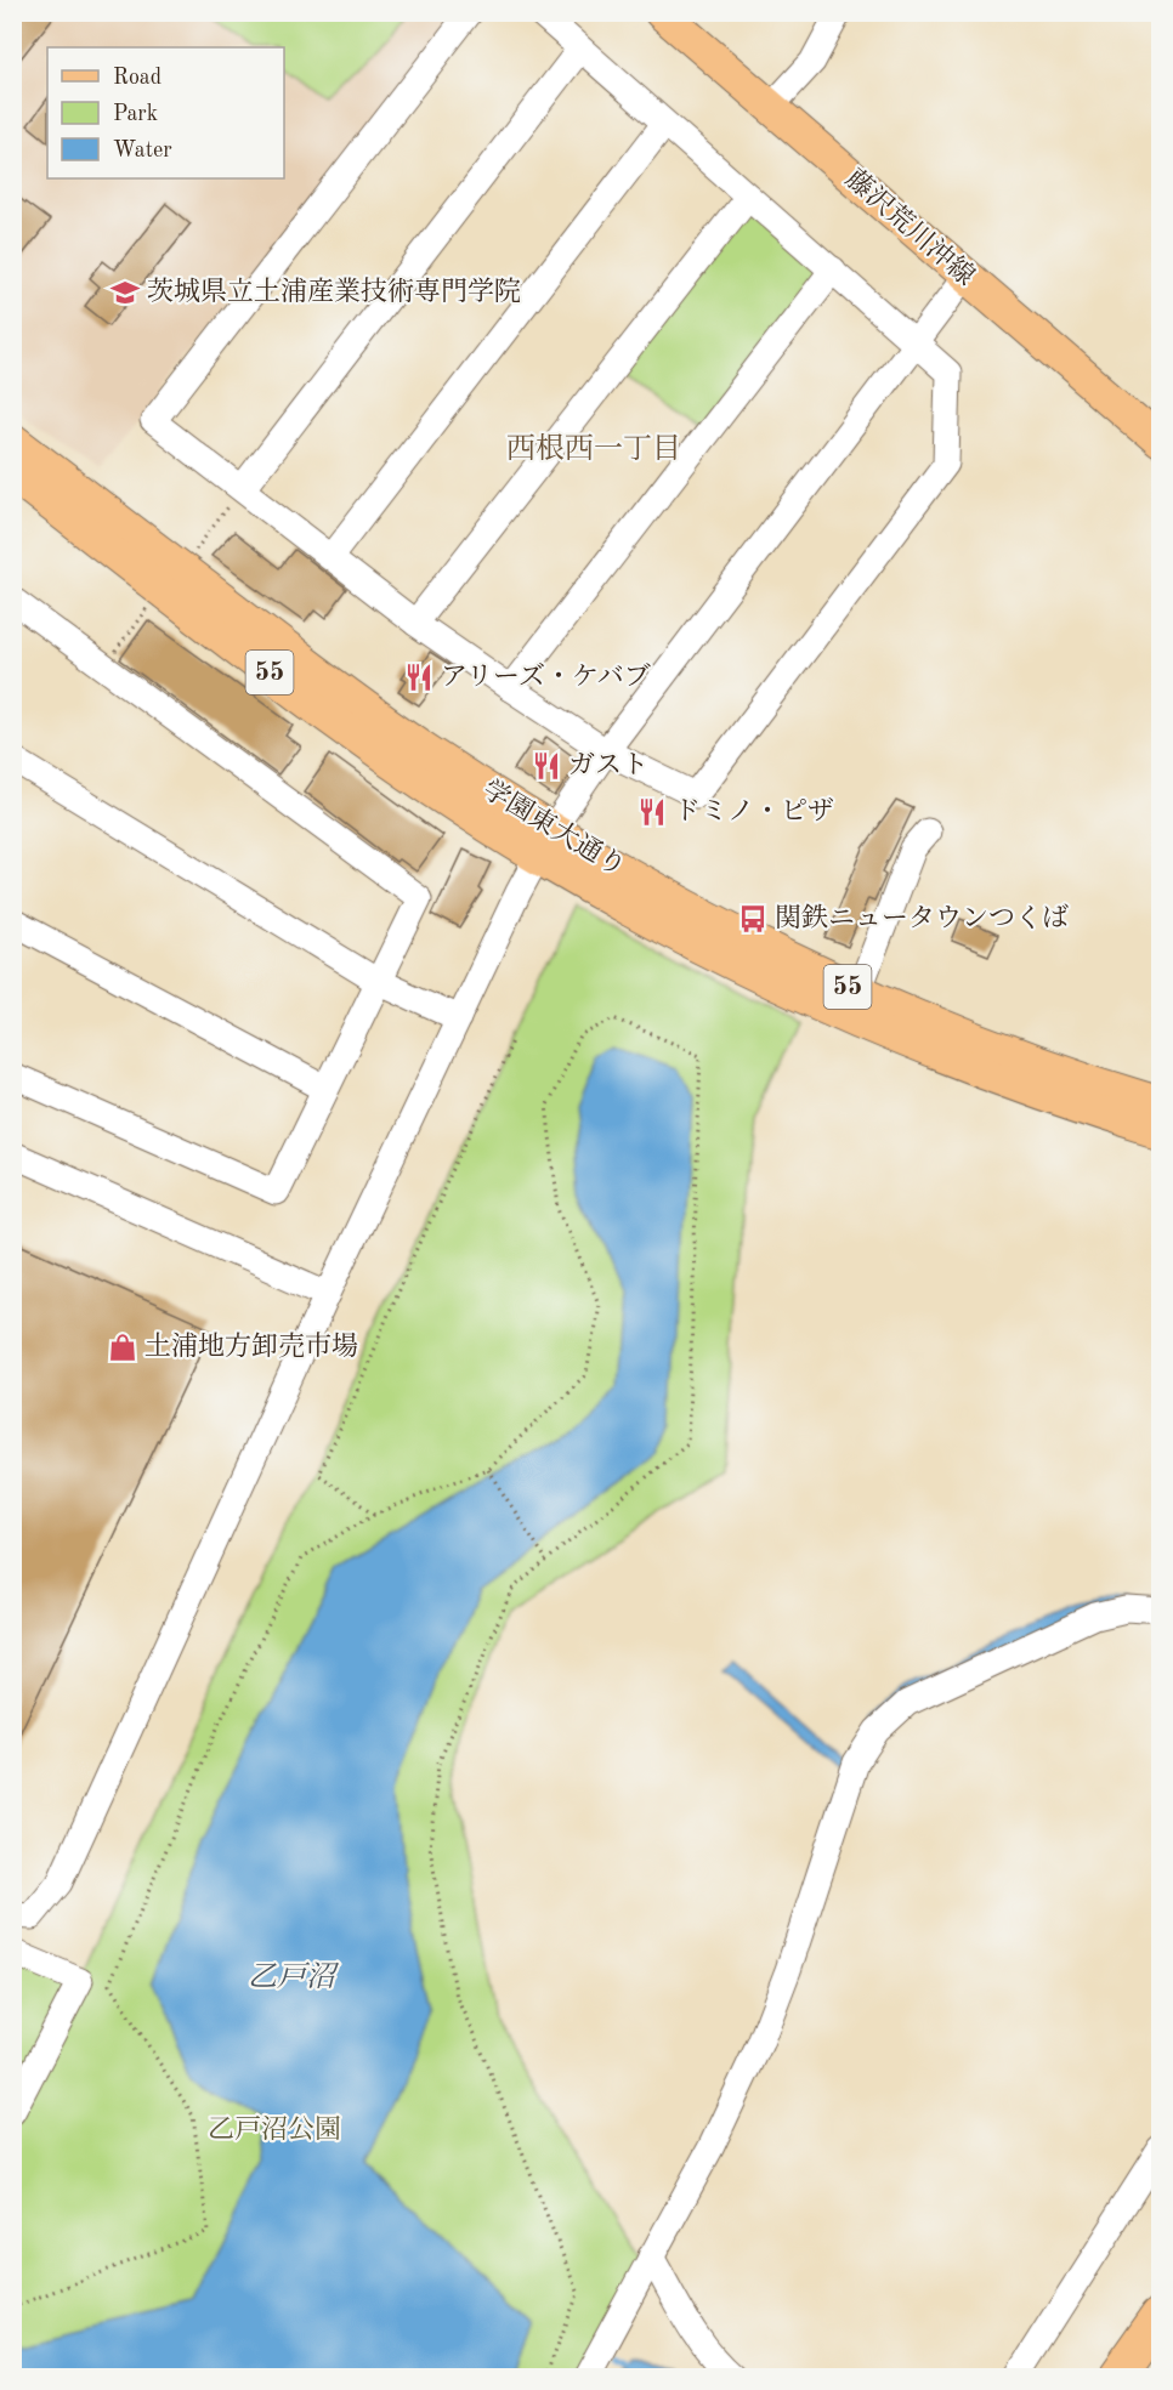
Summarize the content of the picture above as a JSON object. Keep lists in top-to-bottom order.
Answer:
{
  "streets": {
    "main road": ["藤沢荒川沖線", "55", "学園東大通り"]
  },
  "districts": ["西根西一丁目"],
  "water": ["乙戸沼"],
  "parks": ["乙戸沼公園"],
  "places": {
    "school or university": ["茨城県立土浦産業技術専門学院"],
    "restaurant": ["アリーズ・ケバブ", "ガスト", "ドミノ・ピザ"],
    "bus stop": ["関鉄ニュータウンつくば"],
    "shop": ["土浦地方卸売市場"]
  },
  "legend": ["Road", "Park", "Water"]
}
